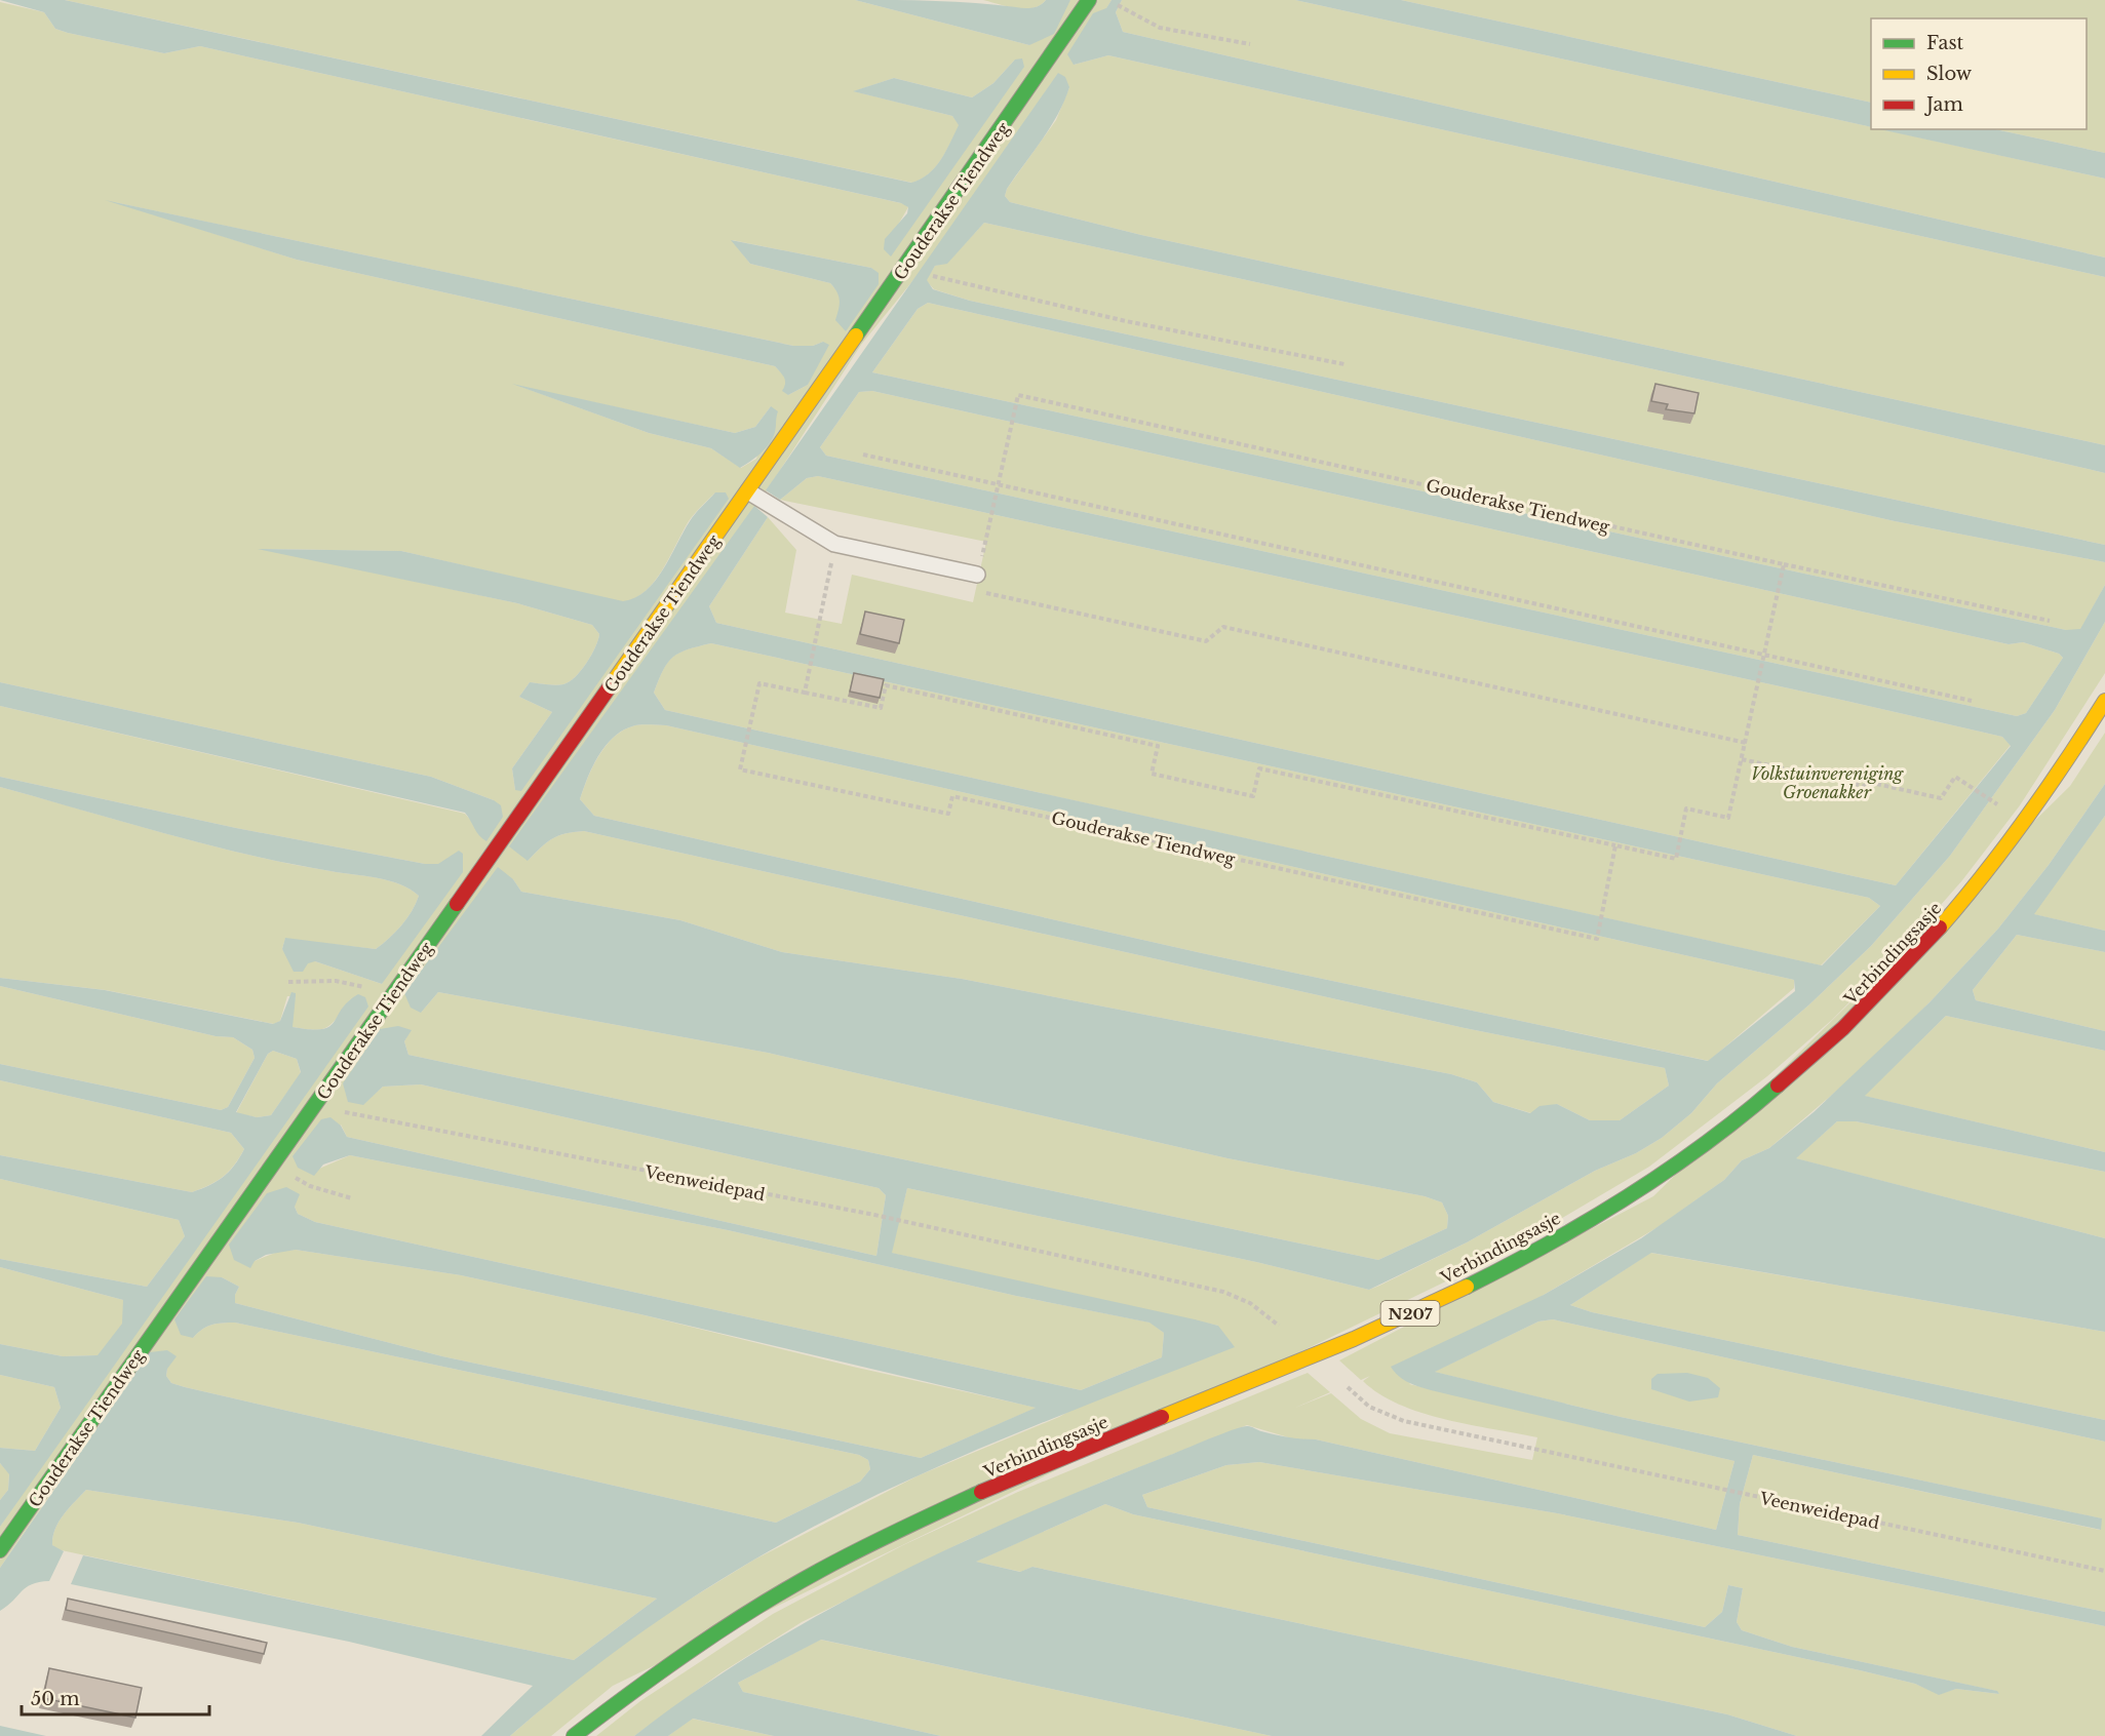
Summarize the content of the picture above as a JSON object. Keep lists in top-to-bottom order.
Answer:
{
  "streets": {
    "street": ["Gouderakse Tiendweg", "Verbindingsasje", "N207"],
    "path": ["Veenweidepad"]
  },
  "crossings": [
    ["Gouderakse Tiendweg", "Veenweidepad"]
  ],
  "parks": ["Volkstuinvereniging Groenakker"],
  "legend": ["Fast", "Slow", "Jam"],
  "scale_bar": "50 m"
}
